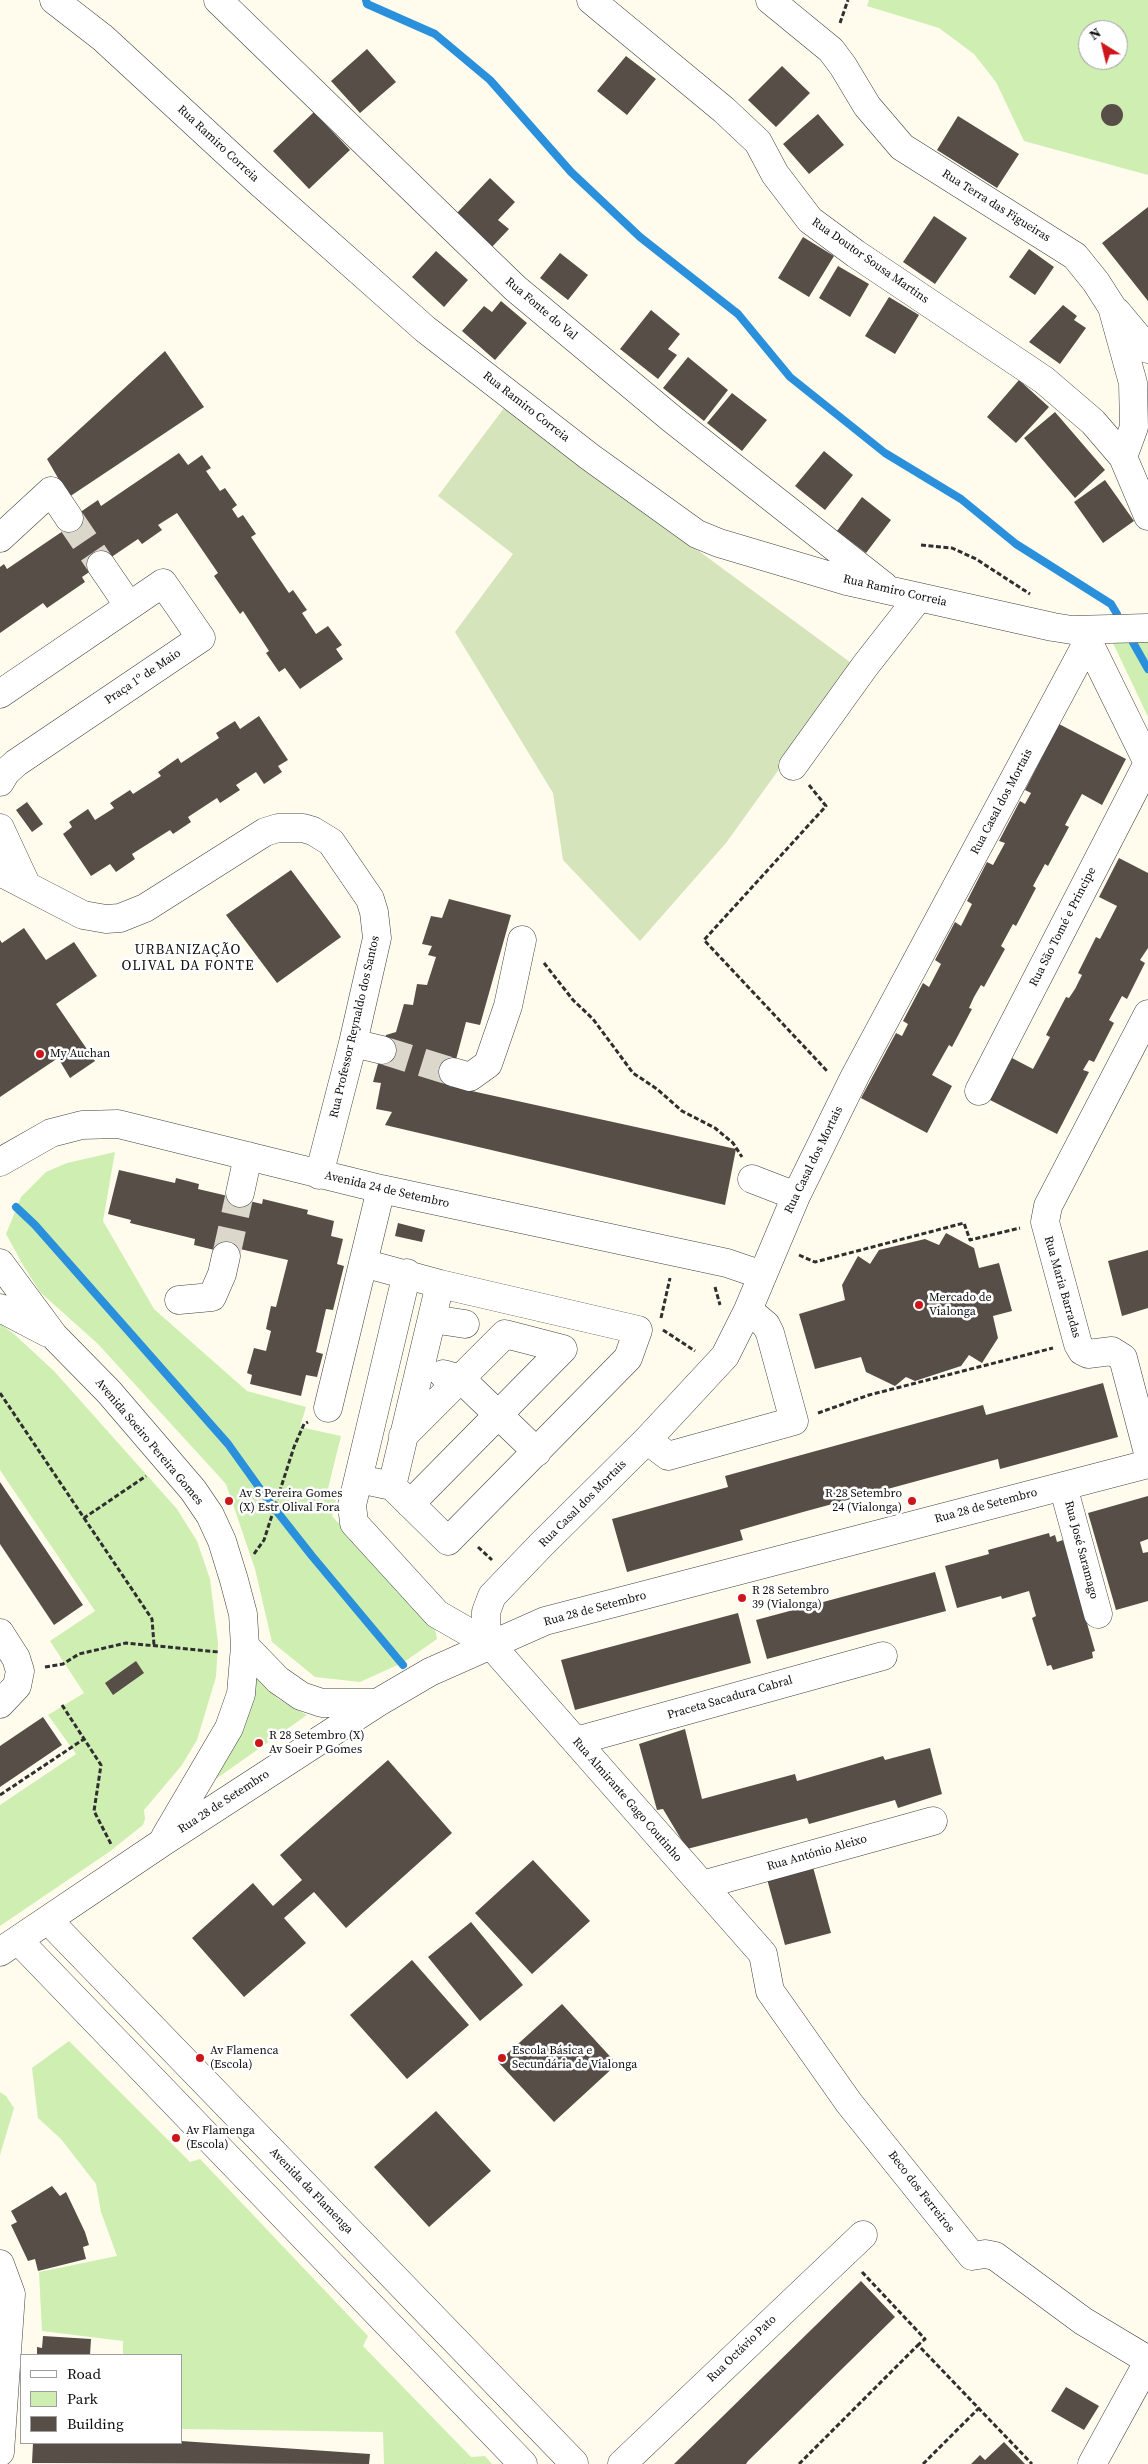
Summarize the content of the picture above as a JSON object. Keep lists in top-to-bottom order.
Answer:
{
  "streets": {
    "street": [
      "Rua Ramiro Correia",
      "Rua Terra das Figueiras",
      "Rua Doutor Sousa Martins",
      "Rua Fonte do Val",
      "Praça 1º de Maio",
      "Rua Casal dos Mortais",
      "Rua São Tomé e Principe",
      "Rua Professor Reynaldo dos Santos",
      "Avenida 24 de Setembro",
      "Rua Maria Barradas",
      "Avenida Soeiro Pereira Gomes",
      "Rua 28 de Setembro",
      "Rua José Saramago",
      "Praceta Sacadura Cabral",
      "Rua Almirante Gago Coutinho",
      "Rua António Aleixo",
      "Avenida da Flamenga",
      "Beco dos Ferreiros",
      "Rua Octávio Pato"
    ]
  },
  "crossings": [
    ["Rua Ramiro Correia", "Rua Fonte do Val"],
    ["Rua Ramiro Correia", "Rua Casal dos Mortais"],
    ["Rua Terra das Figueiras", "Rua Doutor Sousa Martins"],
    ["Rua Casal dos Mortais", "Avenida 24 de Setembro"],
    ["Rua Casal dos Mortais", "Rua 28 de Setembro"],
    ["Rua Casal dos Mortais", "Rua Almirante Gago Coutinho"],
    ["Rua Professor Reynaldo dos Santos", "Avenida 24 de Setembro"],
    ["Avenida Soeiro Pereira Gomes", "Rua 28 de Setembro"],
    ["Rua 28 de Setembro", "Rua José Saramago"],
    ["Rua 28 de Setembro", "Rua Almirante Gago Coutinho"],
    ["Rua 28 de Setembro", "Avenida da Flamenga"],
    ["Praceta Sacadura Cabral", "Rua Almirante Gago Coutinho"],
    ["Rua Almirante Gago Coutinho", "Rua António Aleixo"],
    ["Rua Almirante Gago Coutinho", "Beco dos Ferreiros"]
  ],
  "districts": ["URBANIZAÇÃO OLIVAL DA FONTE"],
  "places": [
    "My Auchan",
    "Mercado de Vialonga",
    "Av S Pereira Gomes (X) Estr Olival Fora",
    "R 28 Setembro 24 (Vialonga)",
    "R 28 Setembro 39 (Vialonga)",
    "R 28 Setembro (X) Av Soeir P Gomes",
    "Av Flamenca (Escola)",
    "Escola Básica e Secundária de Vialonga",
    "Av Flamenga (Escola)"
  ],
  "legend": ["Road", "Park", "Building"],
  "north": "top left"
}
